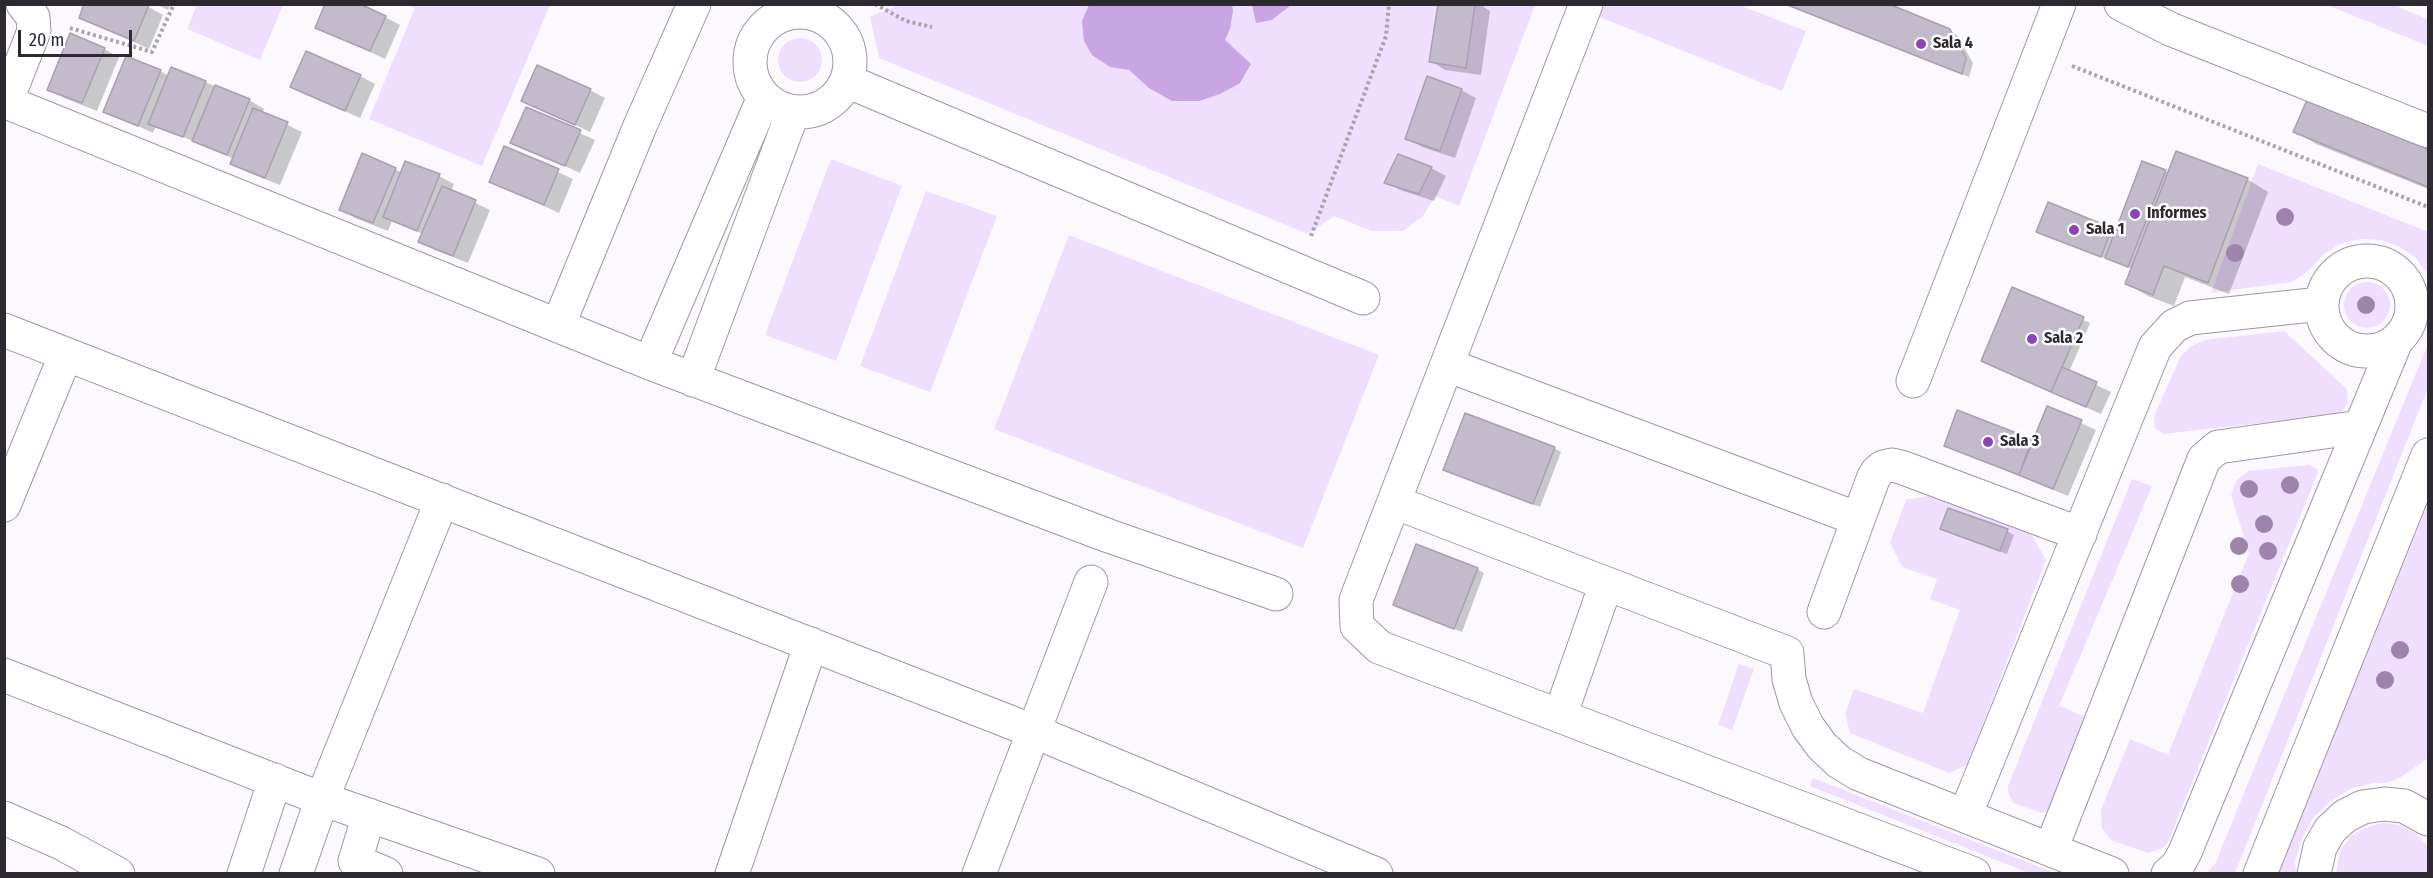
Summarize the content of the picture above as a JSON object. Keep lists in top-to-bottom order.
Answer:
{
  "places": [
    "Sala 4",
    "Informes",
    "Sala 1",
    "Sala 2",
    "Sala 3"
  ],
  "scale_bar": "20 m"
}
